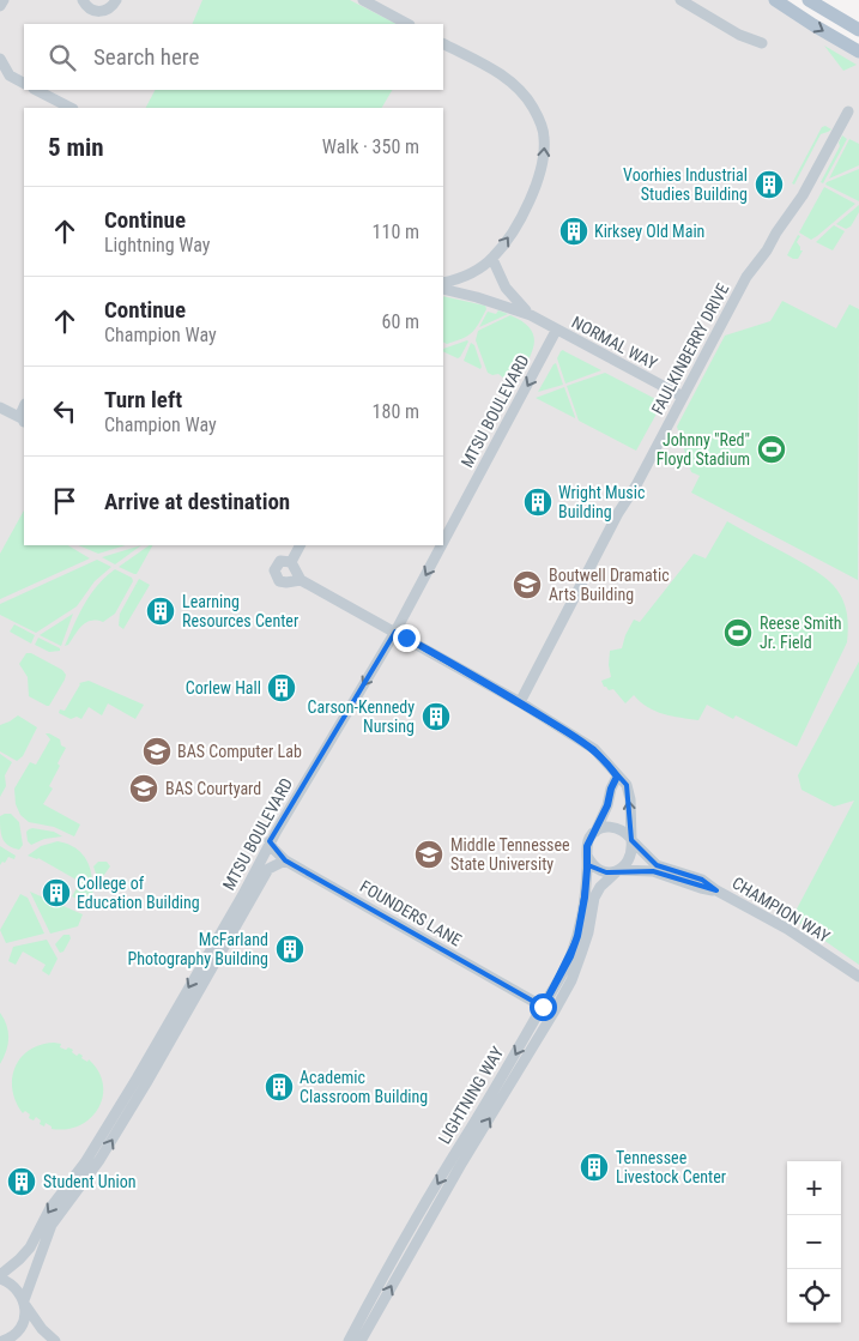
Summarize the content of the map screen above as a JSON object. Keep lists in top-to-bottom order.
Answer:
{
  "streets": {
    "street": [
      "NORMAL WAY",
      "FAULKINBERRY DRIVE",
      "MTSU BOULEVARD",
      "CHAMPION WAY",
      "FOUNDERS LANE",
      "LIGHTNING WAY"
    ]
  },
  "crossings": [
    ["NORMAL WAY", "FAULKINBERRY DRIVE"],
    ["NORMAL WAY", "MTSU BOULEVARD"],
    ["MTSU BOULEVARD", "FOUNDERS LANE"],
    ["CHAMPION WAY", "LIGHTNING WAY"],
    ["FOUNDERS LANE", "LIGHTNING WAY"]
  ],
  "places": {
    "building": [
      "Voorhies Industrial Studies Building",
      "Kirksey Old Main",
      "Wright Music Building",
      "Learning Resources Center",
      "Corlew Hall",
      "Carson-Kennedy Nursing",
      "College of Education Building",
      "McFarland Photography Building",
      "Academic Classroom Building",
      "Tennessee Livestock Center",
      "Student Union"
    ],
    "sports": ["Johnny \"Red\" Floyd Stadium", "Reese Smith Jr. Field"],
    "school or university": [
      "Boutwell Dramatic Arts Building",
      "BAS Computer Lab",
      "BAS Courtyard",
      "Middle Tennessee State University"
    ]
  },
  "page": {
    "search": "Search here",
    "heading": ["5 min", "Walk · 350 m"],
    "list": [
      ["Continue", "Lightning Way", "110 m"],
      ["Continue", "Champion Way", "60 m"],
      ["Turn left", "Champion Way", "180 m"],
      "Arrive at destination"
    ],
    "map_buttons": ["+", "−"]
  }
}
